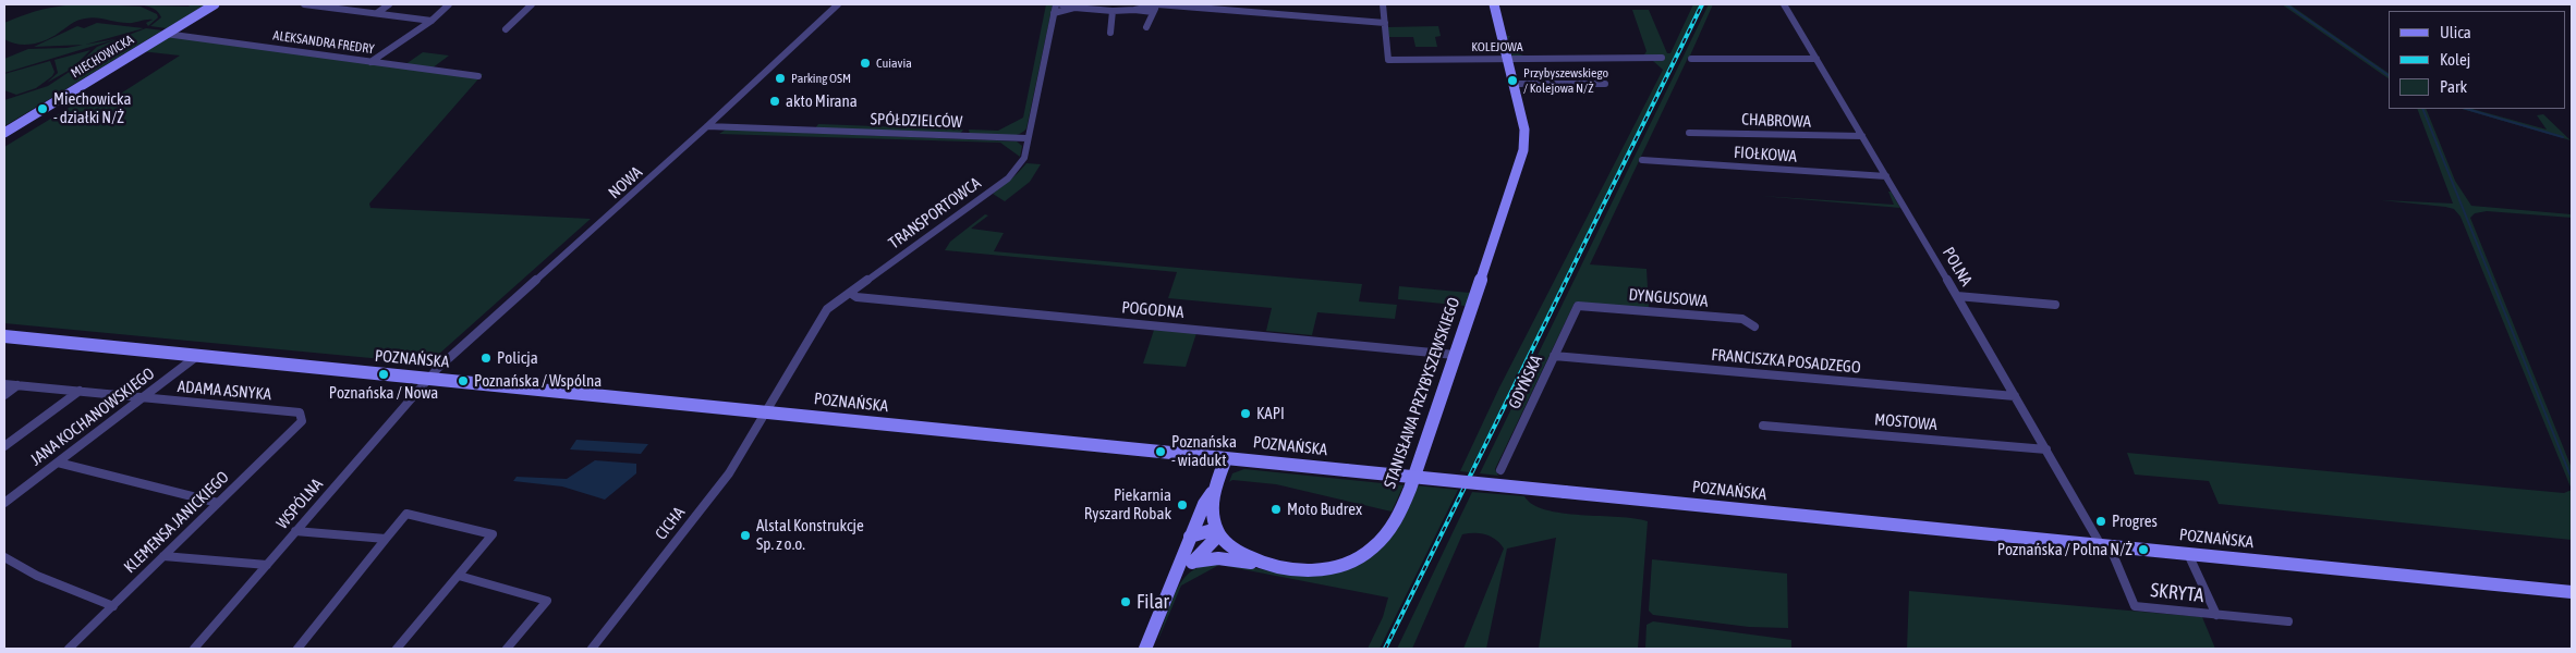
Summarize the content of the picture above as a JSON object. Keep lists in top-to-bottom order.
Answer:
{
  "streets": {
    "main road": ["MIECHOWICKA", "POZNAŃSKA", "STANISŁAWA PRZYBYSZEWSKIEGO"],
    "street": [
      "ALEKSANDRA FREDRY",
      "KOLEJOWA",
      "SPÓŁDZIELCÓW",
      "CHABROWA",
      "FIOŁKOWA",
      "NOWA",
      "TRANSPORTOWCA",
      "POLNA",
      "DYNGUSOWA",
      "POGODNA",
      "FRANCISZKA POSADZEGO",
      "GDYŃSKA",
      "ADAMA ASNYKA",
      "JANA KOCHANOWSKIEGO",
      "MOSTOWA",
      "WSPÓLNA",
      "KLEMENSA JANICKIEGO",
      "CICHA",
      "SKRYTA"
    ]
  },
  "crossings": [
    ["ALEKSANDRA FREDRY", "MIECHOWICKA"],
    ["KOLEJOWA", "STANISŁAWA PRZYBYSZEWSKIEGO"],
    ["SPÓŁDZIELCÓW", "NOWA"],
    ["SPÓŁDZIELCÓW", "TRANSPORTOWCA"],
    ["CHABROWA", "POLNA"],
    ["FIOŁKOWA", "POLNA"],
    ["NOWA", "POZNAŃSKA"],
    ["NOWA", "WSPÓLNA"],
    ["TRANSPORTOWCA", "POGODNA"],
    ["TRANSPORTOWCA", "POZNAŃSKA"],
    ["TRANSPORTOWCA", "CICHA"],
    ["POLNA", "POZNAŃSKA"],
    ["POLNA", "FRANCISZKA POSADZEGO"],
    ["POLNA", "MOSTOWA"],
    ["POLNA", "SKRYTA"],
    ["DYNGUSOWA", "GDYŃSKA"],
    ["POGODNA", "STANISŁAWA PRZYBYSZEWSKIEGO"],
    ["POZNAŃSKA", "JANA KOCHANOWSKIEGO"],
    ["POZNAŃSKA", "WSPÓLNA"],
    ["POZNAŃSKA", "CICHA"],
    ["POZNAŃSKA", "SKRYTA"],
    ["FRANCISZKA POSADZEGO", "GDYŃSKA"],
    ["ADAMA ASNYKA", "JANA KOCHANOWSKIEGO"],
    ["ADAMA ASNYKA", "KLEMENSA JANICKIEGO"]
  ],
  "places": [
    "Cuiavia",
    "Parking OSM",
    "Przybyszewskiego / Kolejowa N/Ż",
    "akto Mirana",
    "Miechowicka - działki N/Ż",
    "Policja",
    "Poznańska / Nowa",
    "Poznańska / Wspólna",
    "KAPI",
    "Poznańska - wiadukt",
    "Piekarnia Ryszard Robak",
    "Moto Budrex",
    "Progres",
    "Alstal Konstrukcje Sp. z o.o.",
    "Poznańska / Polna N/Ż",
    "Filar"
  ],
  "legend": ["Ulica", "Kolej", "Park"]
}
